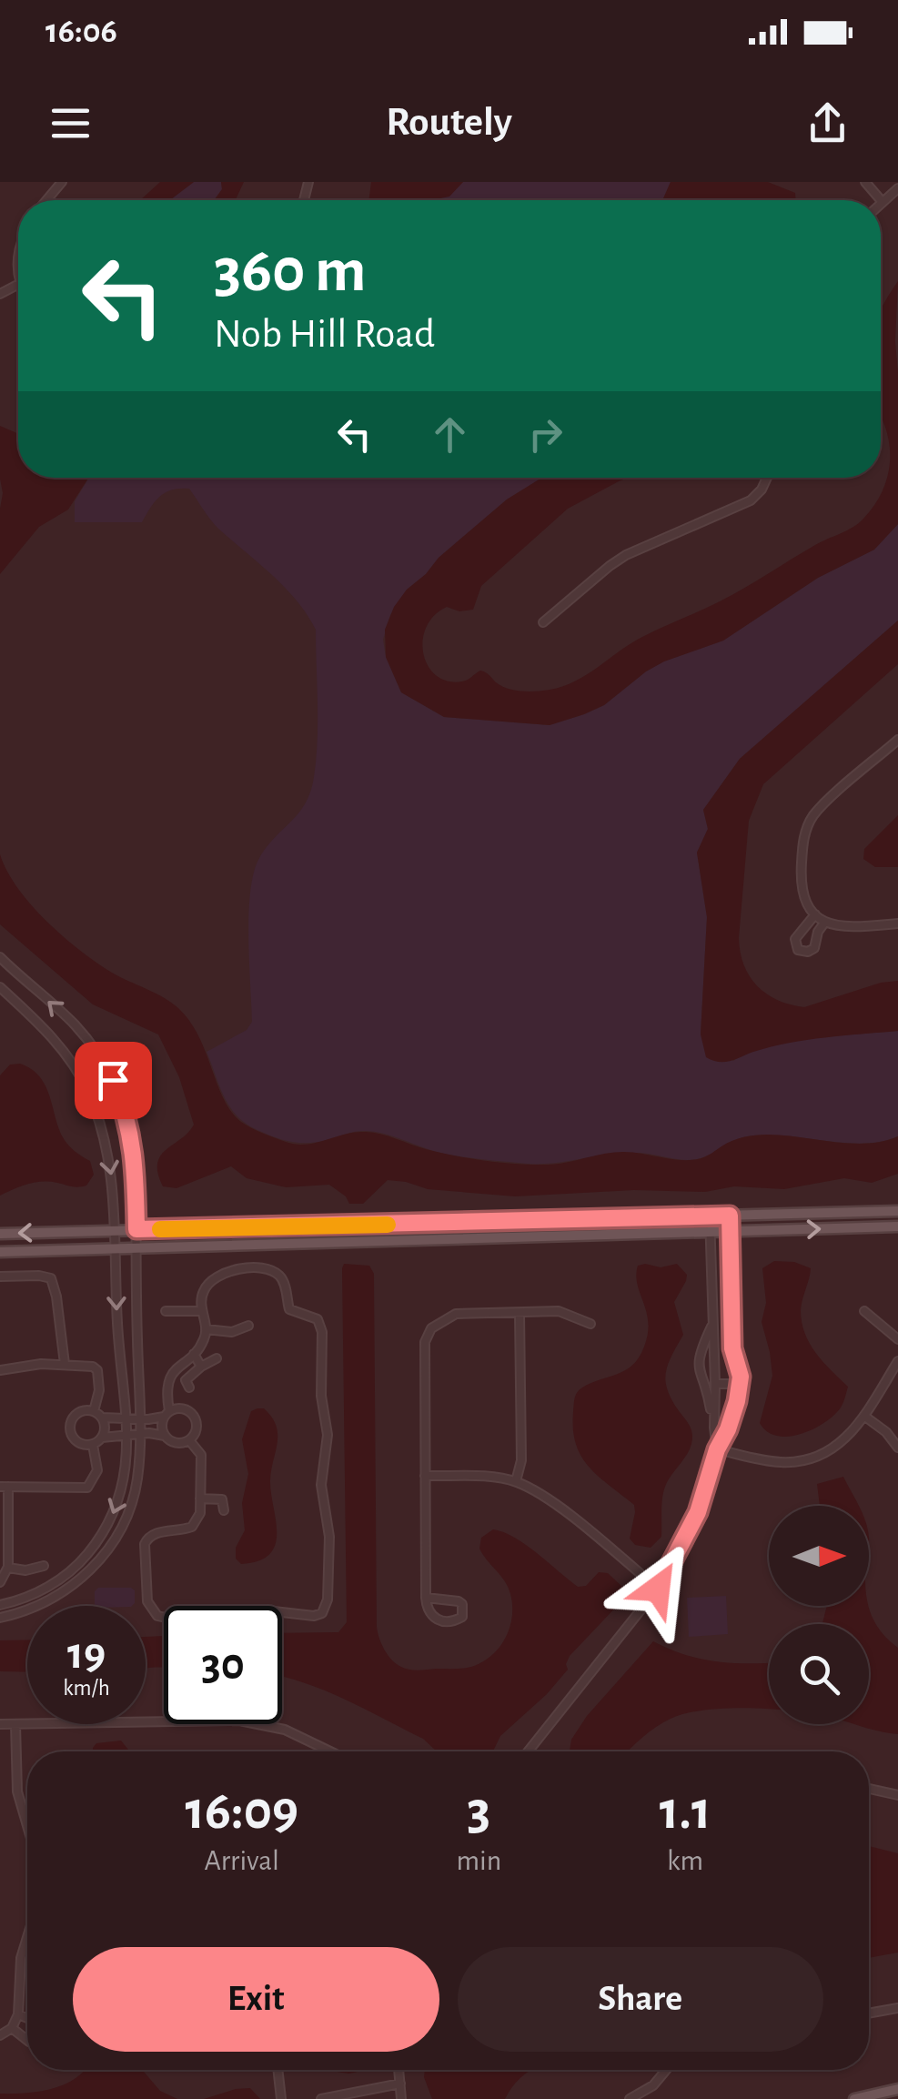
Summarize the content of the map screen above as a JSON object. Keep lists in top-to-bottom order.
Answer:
{
  "north": "right",
  "page": {
    "status": "16:06",
    "header": "Routely",
    "turn": ["360 m", "Nob Hill Road"],
    "speed": "19 km/h",
    "limit": "30",
    "eta": [
      "16:09",
      "Arrival",
      "3",
      "min",
      "1.1",
      "km"
    ],
    "buttons": ["Exit", "Share"]
  }
}
